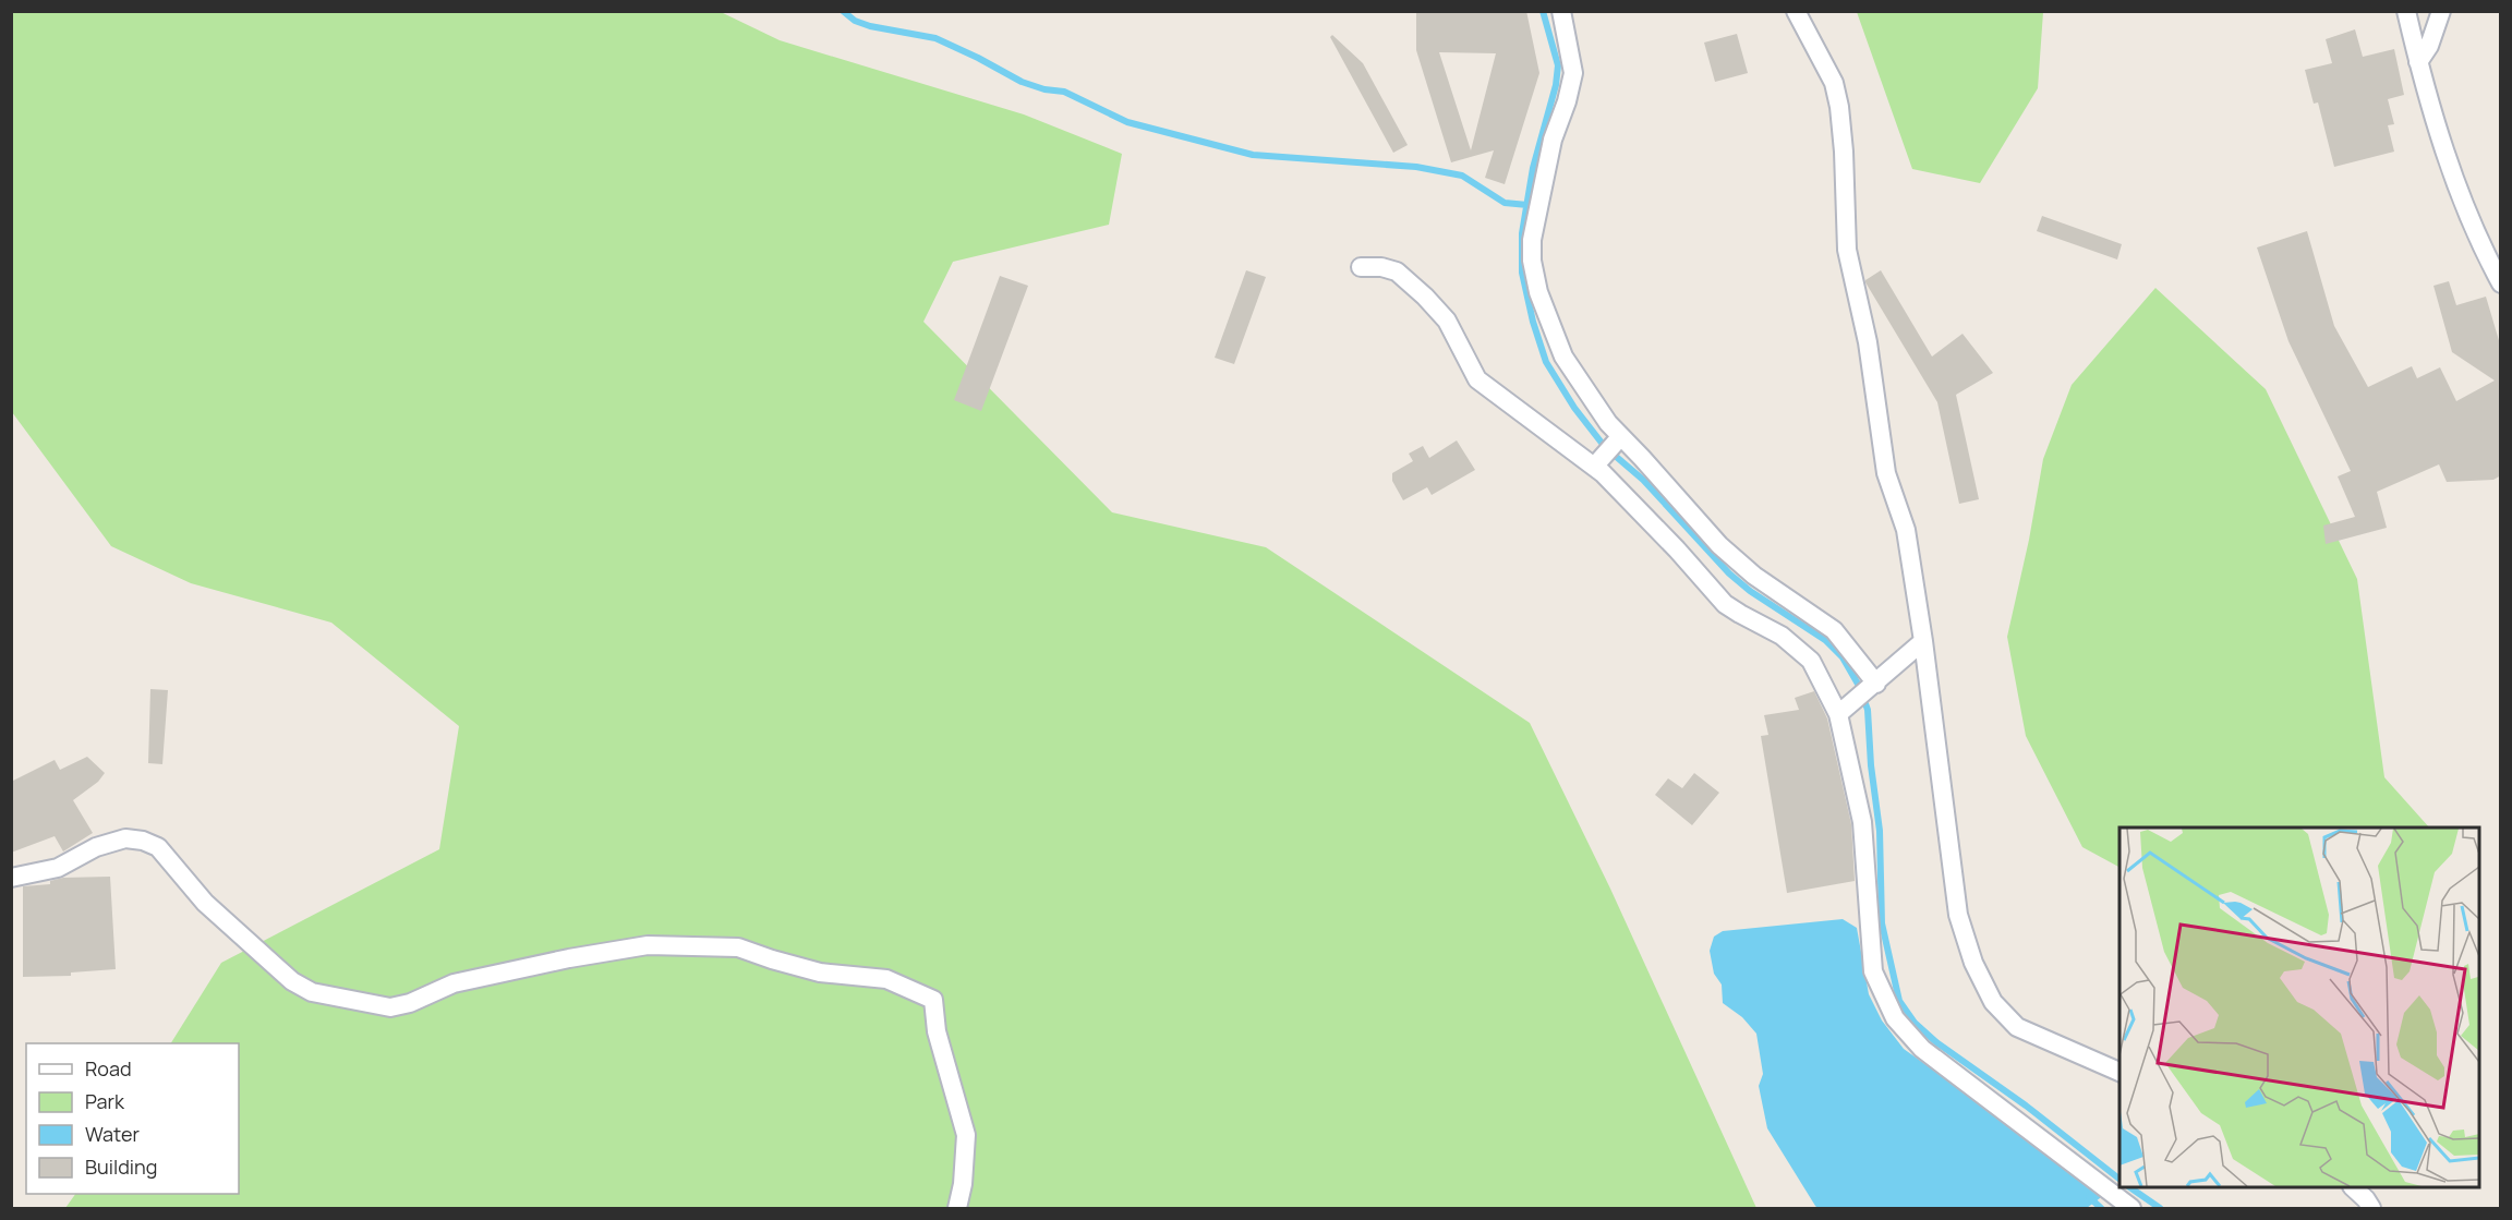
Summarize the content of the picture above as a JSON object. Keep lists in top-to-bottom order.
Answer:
{
  "legend": [
    "Road",
    "Park",
    "Water",
    "Building"
  ]
}
